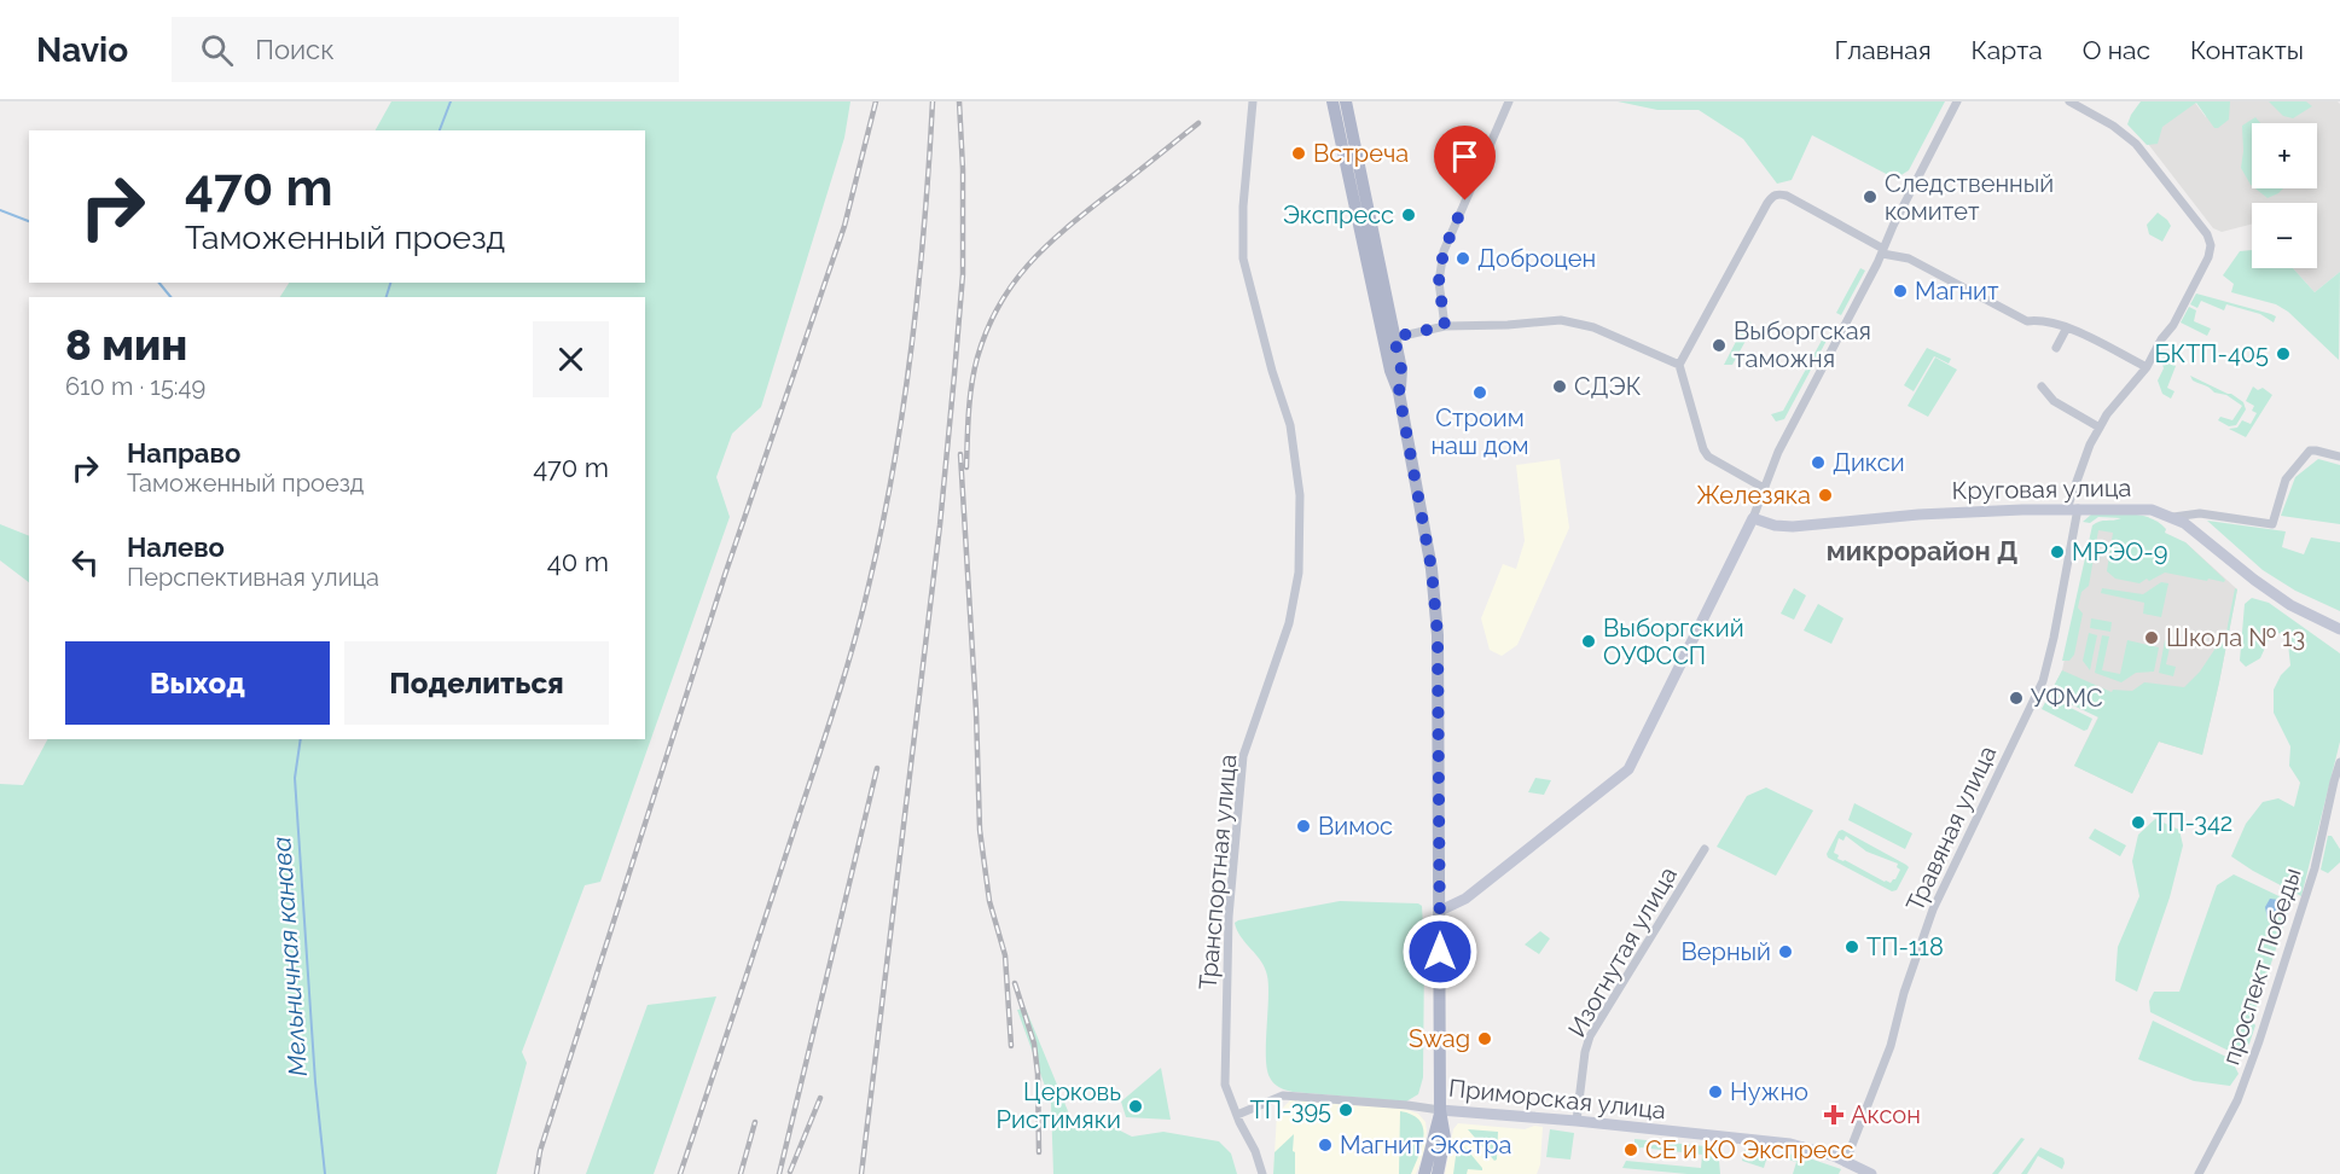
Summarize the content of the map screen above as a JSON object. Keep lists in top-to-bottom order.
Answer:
{
  "streets": {
    "street": [
      "Круговая улица",
      "Травяная улица",
      "Транспортная улица",
      "Изогнутая улица",
      "проспект Победы",
      "Приморская улица"
    ]
  },
  "crossings": [
    ["Круговая улица", "Травяная улица"],
    ["Травяная улица", "Приморская улица"],
    ["Транспортная улица", "Приморская улица"],
    ["Изогнутая улица", "Приморская улица"]
  ],
  "districts": ["микрорайон Д"],
  "water": ["Мельничная канава"],
  "places": {
    "other": [
      "Встреча",
      "Следственный комитет",
      "Экспресс",
      "Доброцен",
      "Магнит",
      "Выборгская таможня",
      "БКТП-405",
      "СДЭК",
      "Строим наш дом",
      "Дикси",
      "Железяка",
      "МРЭО-9",
      "Школа № 13",
      "Выборгский ОУФССП",
      "УФМС",
      "ТП-342",
      "Вимос",
      "ТП-118",
      "Верный",
      "Swag",
      "Нужно",
      "Церковь Ристимяки",
      "ТП-395",
      "Магнит Экстра",
      "CE и КО Экспресс"
    ],
    "health": ["Аксон"]
  },
  "page": {
    "header": "Navio",
    "search": "Поиск",
    "nav": [
      "Главная",
      "Карта",
      "О нас",
      "Контакты"
    ],
    "map_buttons": ["+", "−"],
    "turn": ["470 m", "Таможенный проезд"],
    "heading": ["8 мин", "610 m · 15:49"],
    "list": [
      {
        "name": "Направо",
        "note": "Таможенный проезд",
        "value": "470 m"
      },
      {
        "name": "Налево",
        "note": "Перспективная улица",
        "value": "40 m"
      }
    ],
    "buttons": ["Выход", "Поделиться"]
  }
}
